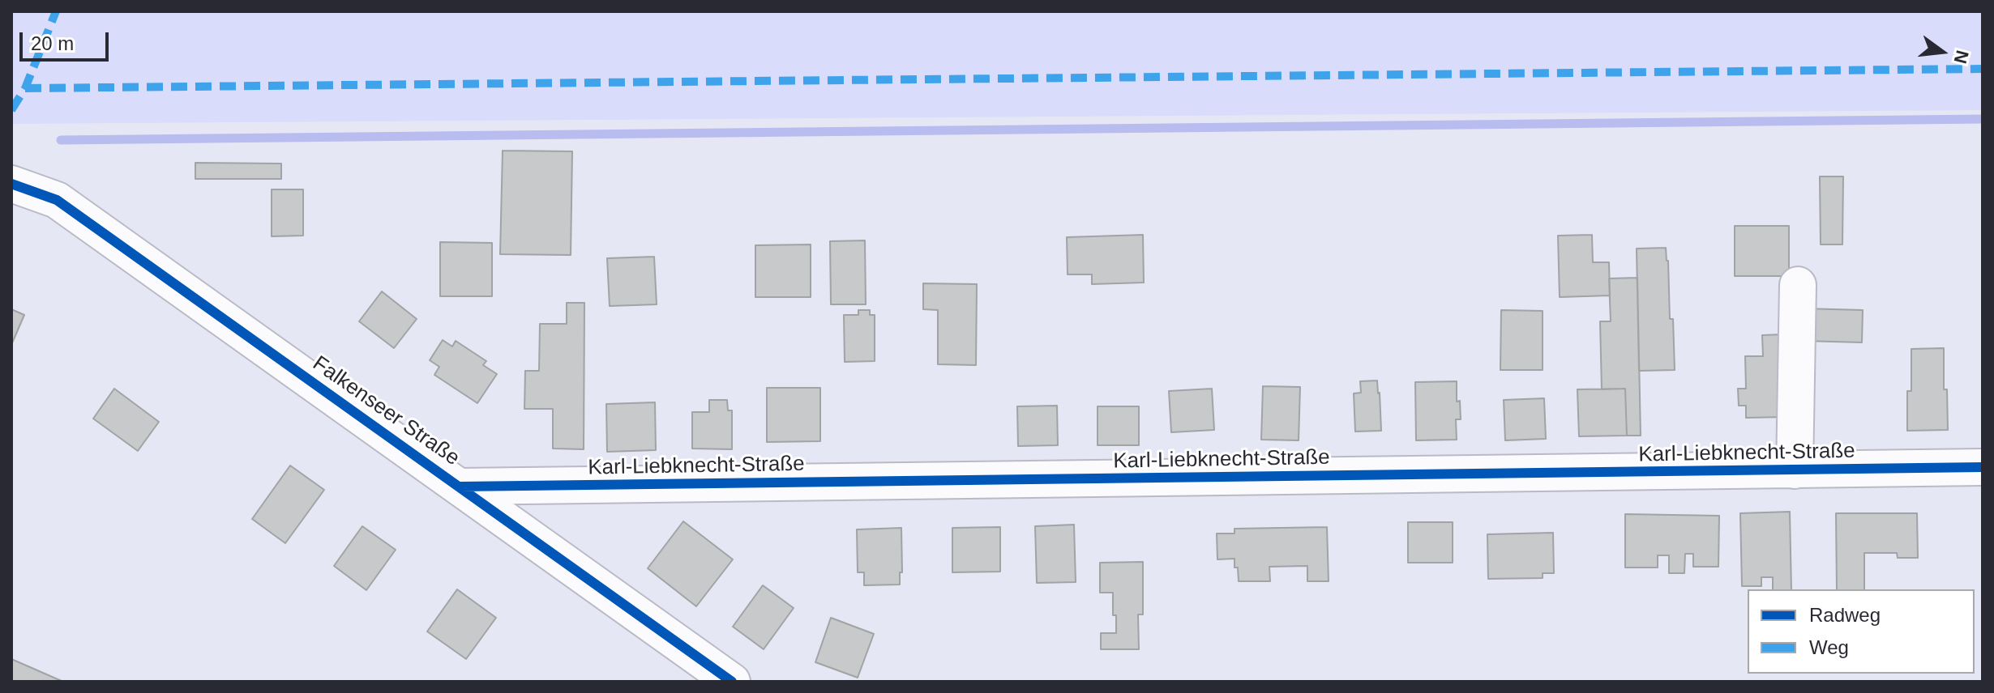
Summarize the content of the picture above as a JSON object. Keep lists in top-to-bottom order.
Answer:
{
  "streets": {
    "street": ["Falkenseer Straße", "Karl-Liebknecht-Straße"]
  },
  "crossings": [
    ["Falkenseer Straße", "Karl-Liebknecht-Straße"]
  ],
  "legend": ["Radweg", "Weg"],
  "scale_bar": "20 m",
  "north": "right"
}
